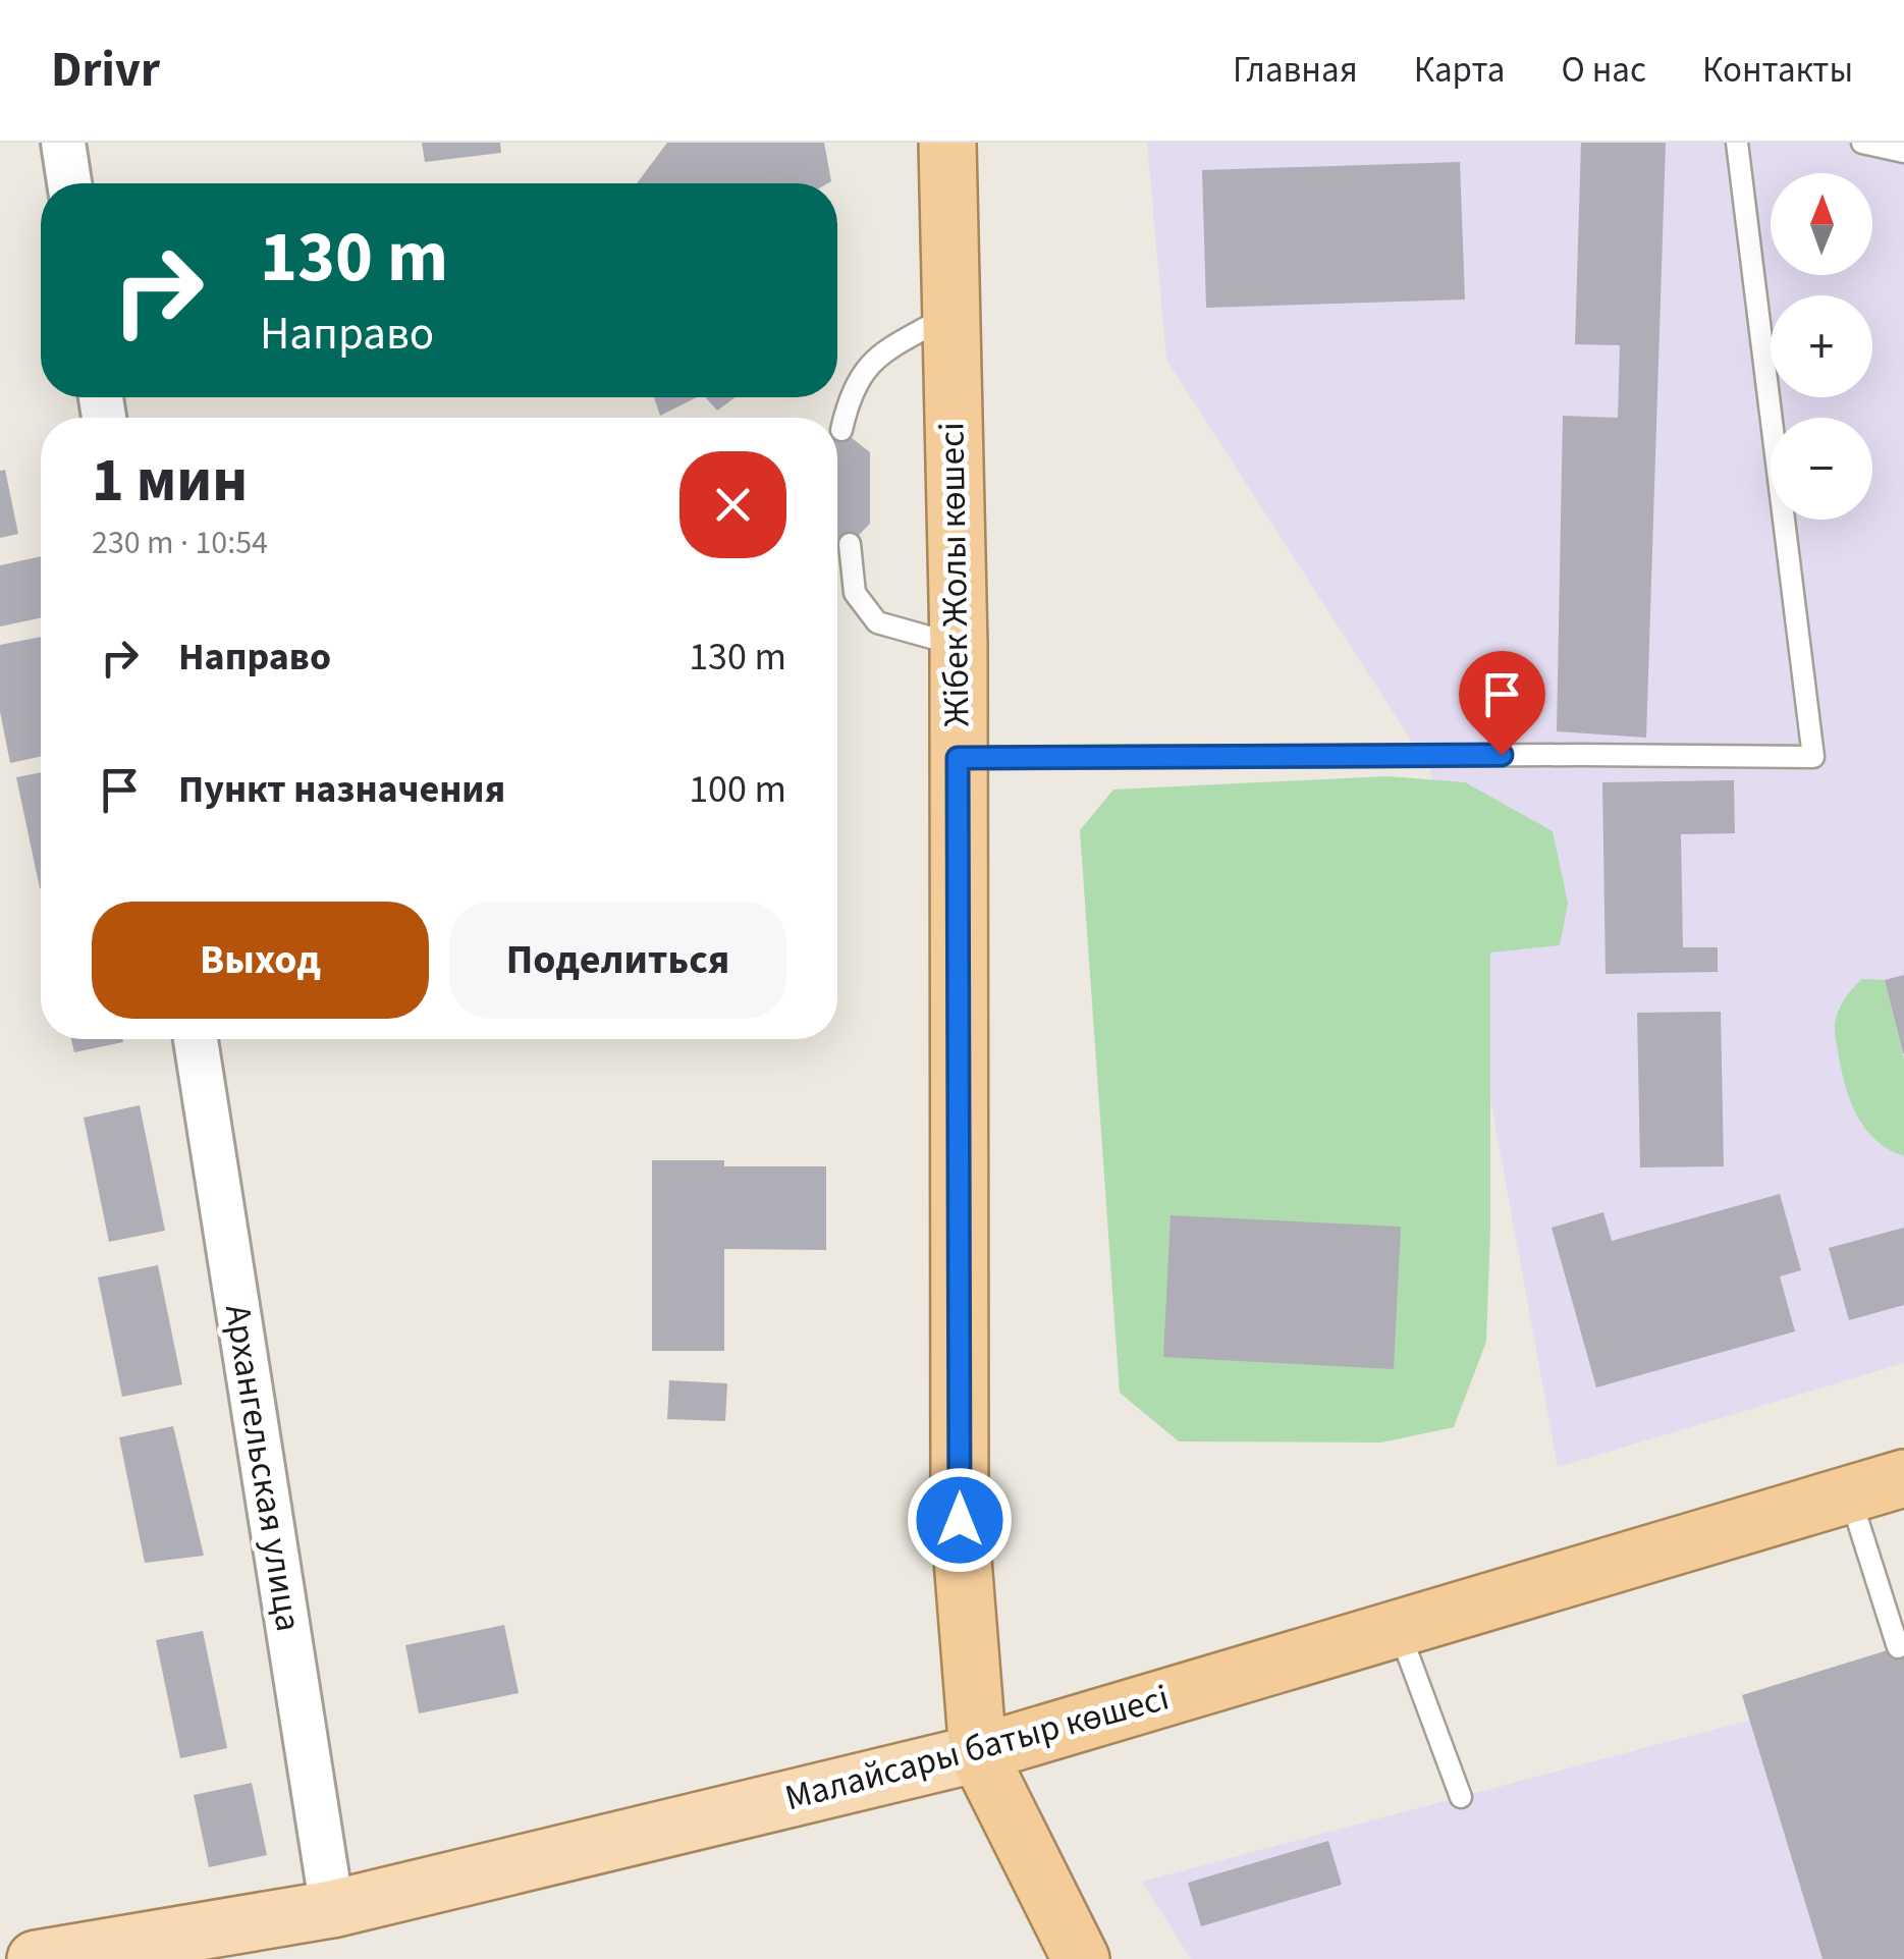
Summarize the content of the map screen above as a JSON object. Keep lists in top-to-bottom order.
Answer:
{
  "streets": {
    "highway": ["Жібек Жолы көшесі", "Малайсары батыр көшесі"],
    "street": ["Архангельская улица"]
  },
  "crossings": [
    ["Жібек Жолы көшесі", "Малайсары батыр көшесі"],
    ["Архангельская улица", "Малайсары батыр көшесі"]
  ],
  "north": "top",
  "page": {
    "header": "Drivr",
    "nav": [
      "Главная",
      "Карта",
      "О нас",
      "Контакты"
    ],
    "map_buttons": ["+", "−"],
    "turn": ["130 m", "Направо"],
    "heading": ["1 мин", "230 m · 10:54"],
    "list": [
      {
        "name": "Направо",
        "value": "130 m"
      },
      {
        "name": "Пункт назначения",
        "value": "100 m"
      }
    ],
    "buttons": ["Выход", "Поделиться"]
  }
}
